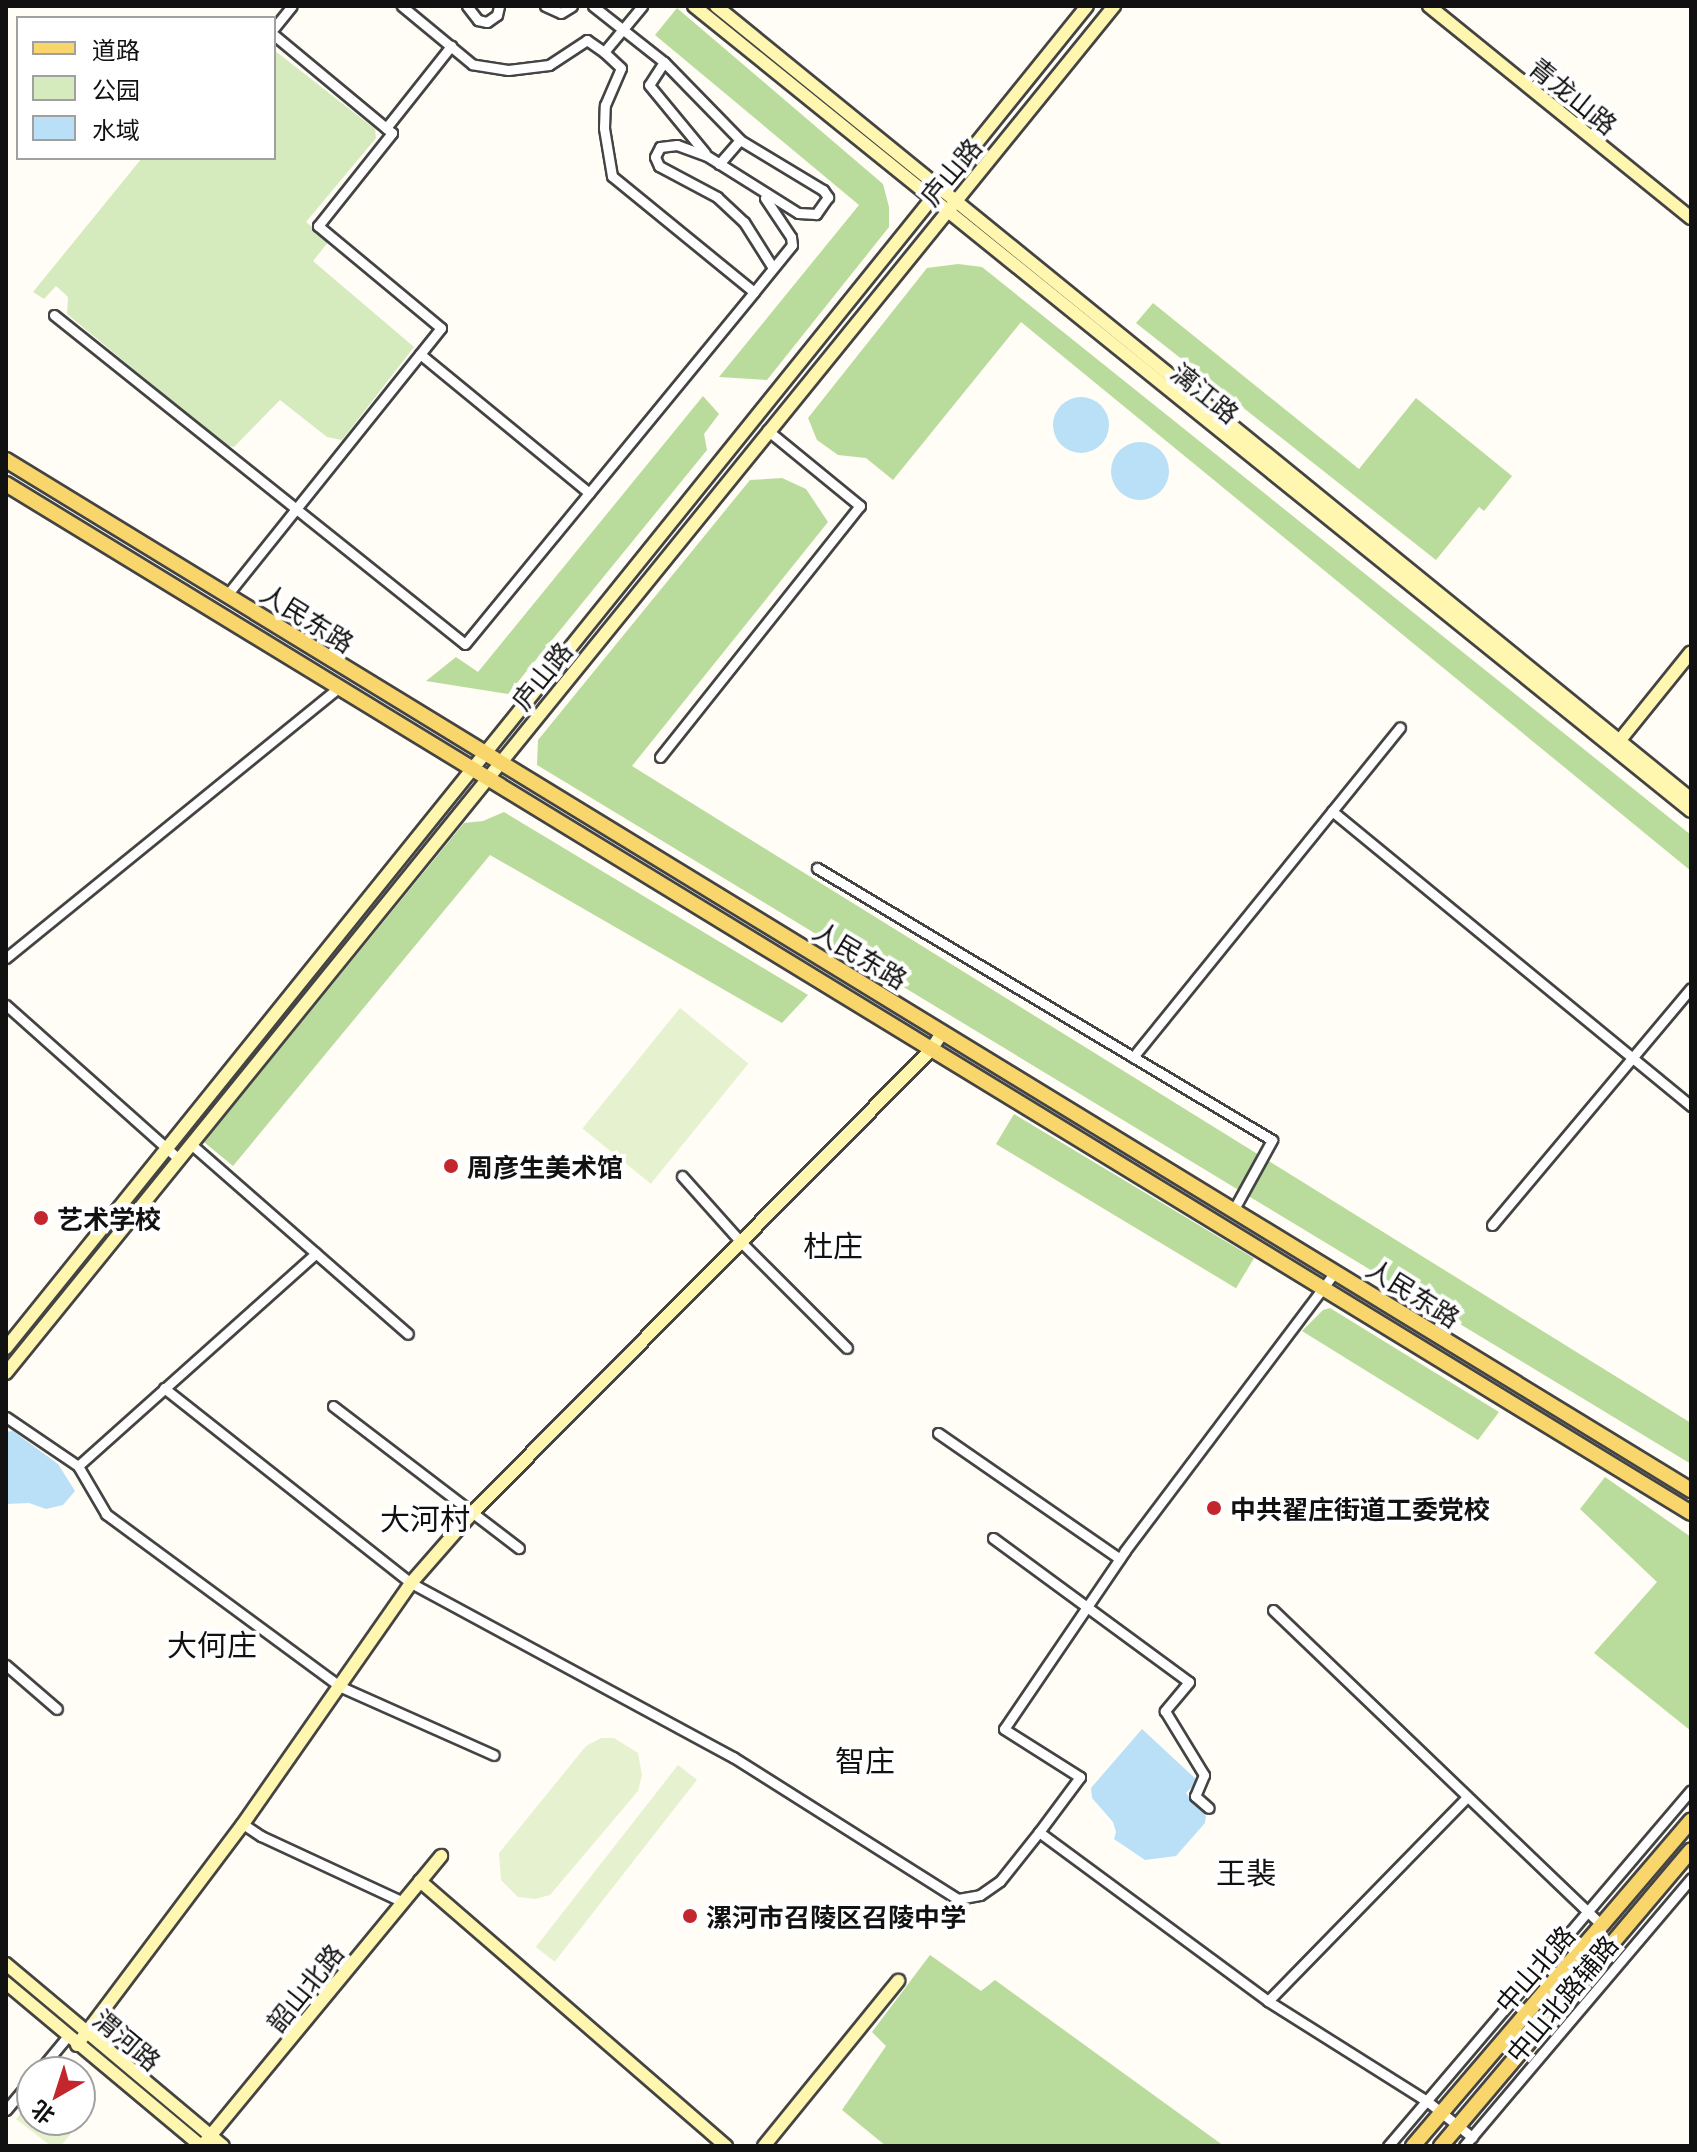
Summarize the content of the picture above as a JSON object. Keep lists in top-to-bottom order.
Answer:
{
  "streets": {
    "main road": ["人民东路", "中山北路"],
    "street": [
      "青龙山路",
      "庐山路",
      "漓江路",
      "韶山北路",
      "中山北路辅路",
      "渭河路"
    ]
  },
  "crossings": [
    ["庐山路", "漓江路"],
    ["庐山路", "人民东路"],
    ["韶山北路", "渭河路"]
  ],
  "districts": [
    "杜庄",
    "大河村",
    "大何庄",
    "智庄",
    "王裴"
  ],
  "places": [
    "周彦生美术馆",
    "艺术学校",
    "中共翟庄街道工委党校",
    "漯河市召陵区召陵中学"
  ],
  "legend": ["道路", "公园", "水域"],
  "north": "bottom left"
}
